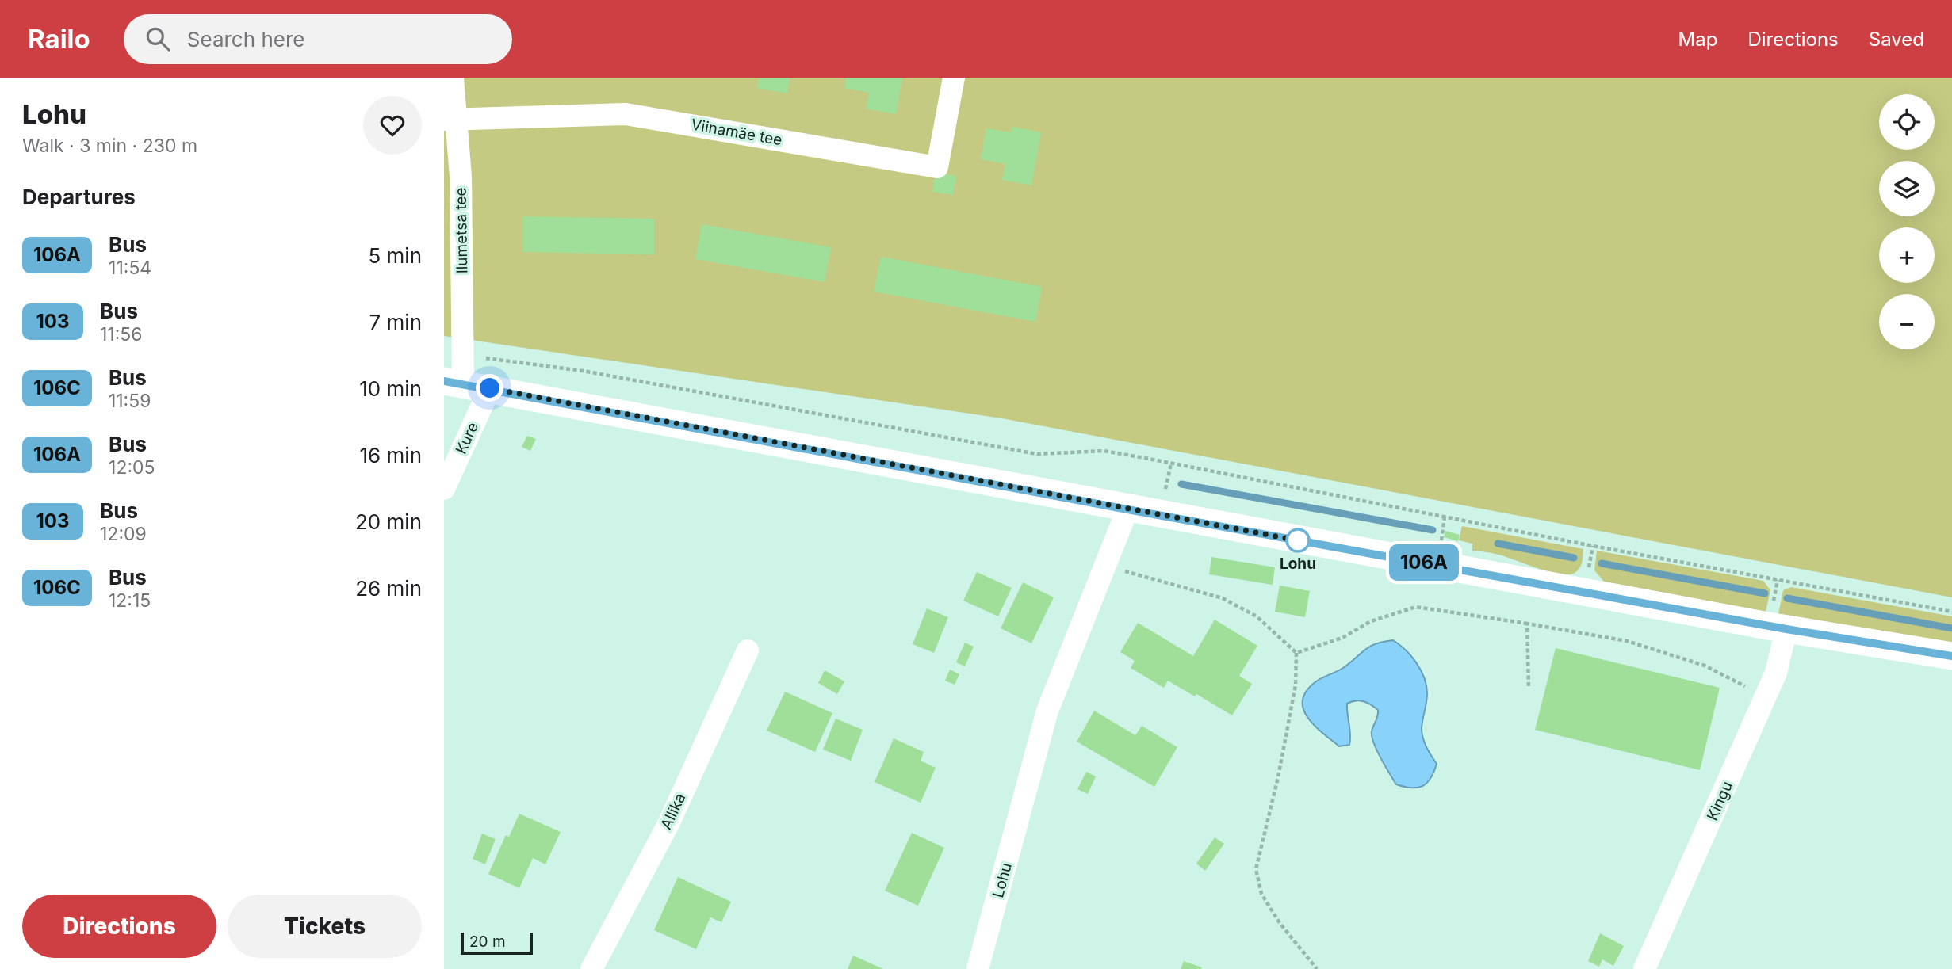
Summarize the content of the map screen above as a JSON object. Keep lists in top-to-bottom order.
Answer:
{
  "streets": {
    "street": [
      "Viinamäe tee",
      "Ilumetsa tee",
      "Kure",
      "Kingu",
      "Allika",
      "Lohu"
    ]
  },
  "crossings": [
    ["Viinamäe tee", "Ilumetsa tee"]
  ],
  "places": ["Lohu"],
  "lines": ["bus line 106A"],
  "scale_bar": "20 m",
  "page": {
    "header": "Railo",
    "search": "Search here",
    "nav": ["Map", "Directions", "Saved"],
    "heading": [
      ["Lohu", "Walk · 3 min · 230 m"],
      "Departures"
    ],
    "on_map": "106A",
    "map_buttons": ["+", "−"],
    "list": [
      {
        "mark": "106A",
        "name": "Bus",
        "note": "11:54",
        "value": "5 min"
      },
      {
        "mark": "103",
        "name": "Bus",
        "note": "11:56",
        "value": "7 min"
      },
      {
        "mark": "106C",
        "name": "Bus",
        "note": "11:59",
        "value": "10 min"
      },
      {
        "mark": "106A",
        "name": "Bus",
        "note": "12:05",
        "value": "16 min"
      },
      {
        "mark": "103",
        "name": "Bus",
        "note": "12:09",
        "value": "20 min"
      },
      {
        "mark": "106C",
        "name": "Bus",
        "note": "12:15",
        "value": "26 min"
      }
    ],
    "buttons": ["Directions", "Tickets"],
    "scale": "20 m"
  }
}
